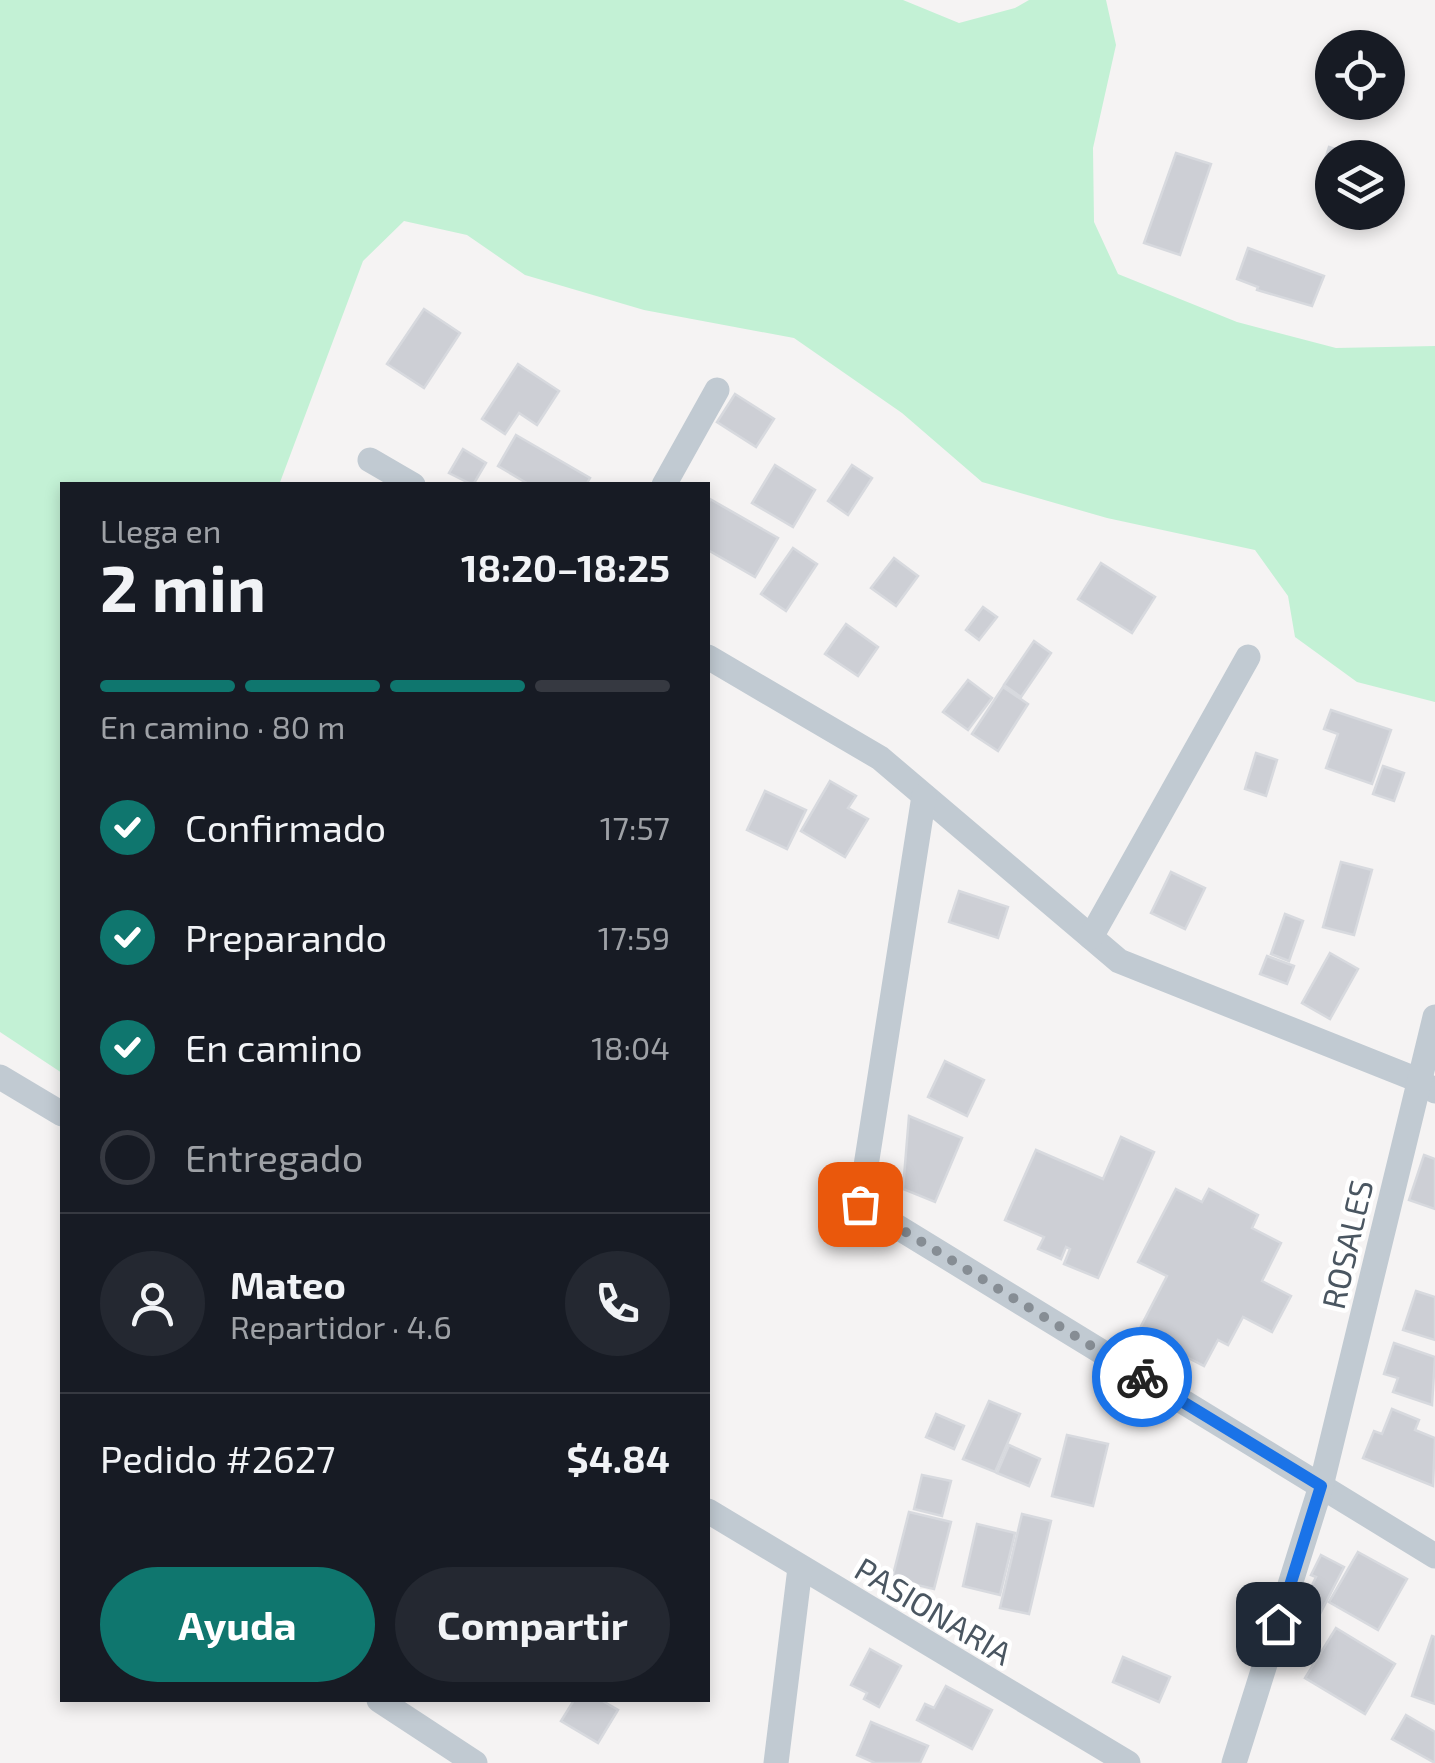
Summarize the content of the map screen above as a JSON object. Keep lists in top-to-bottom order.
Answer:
{
  "streets": {
    "street": ["ROSALES", "PASIONARIA"]
  },
  "page": {
    "heading": ["2 min", "Llega en", "18:20–18:25"],
    "panel": [
      "Mateo",
      "Repartidor · 4.6",
      "Pedido #2627",
      "$4.84"
    ],
    "bar": "En camino · 80 m",
    "list": [
      ["Confirmado", "17:57"],
      ["Preparando", "17:59"],
      ["En camino", "18:04"],
      "Entregado"
    ],
    "buttons": ["Ayuda", "Compartir"]
  }
}
